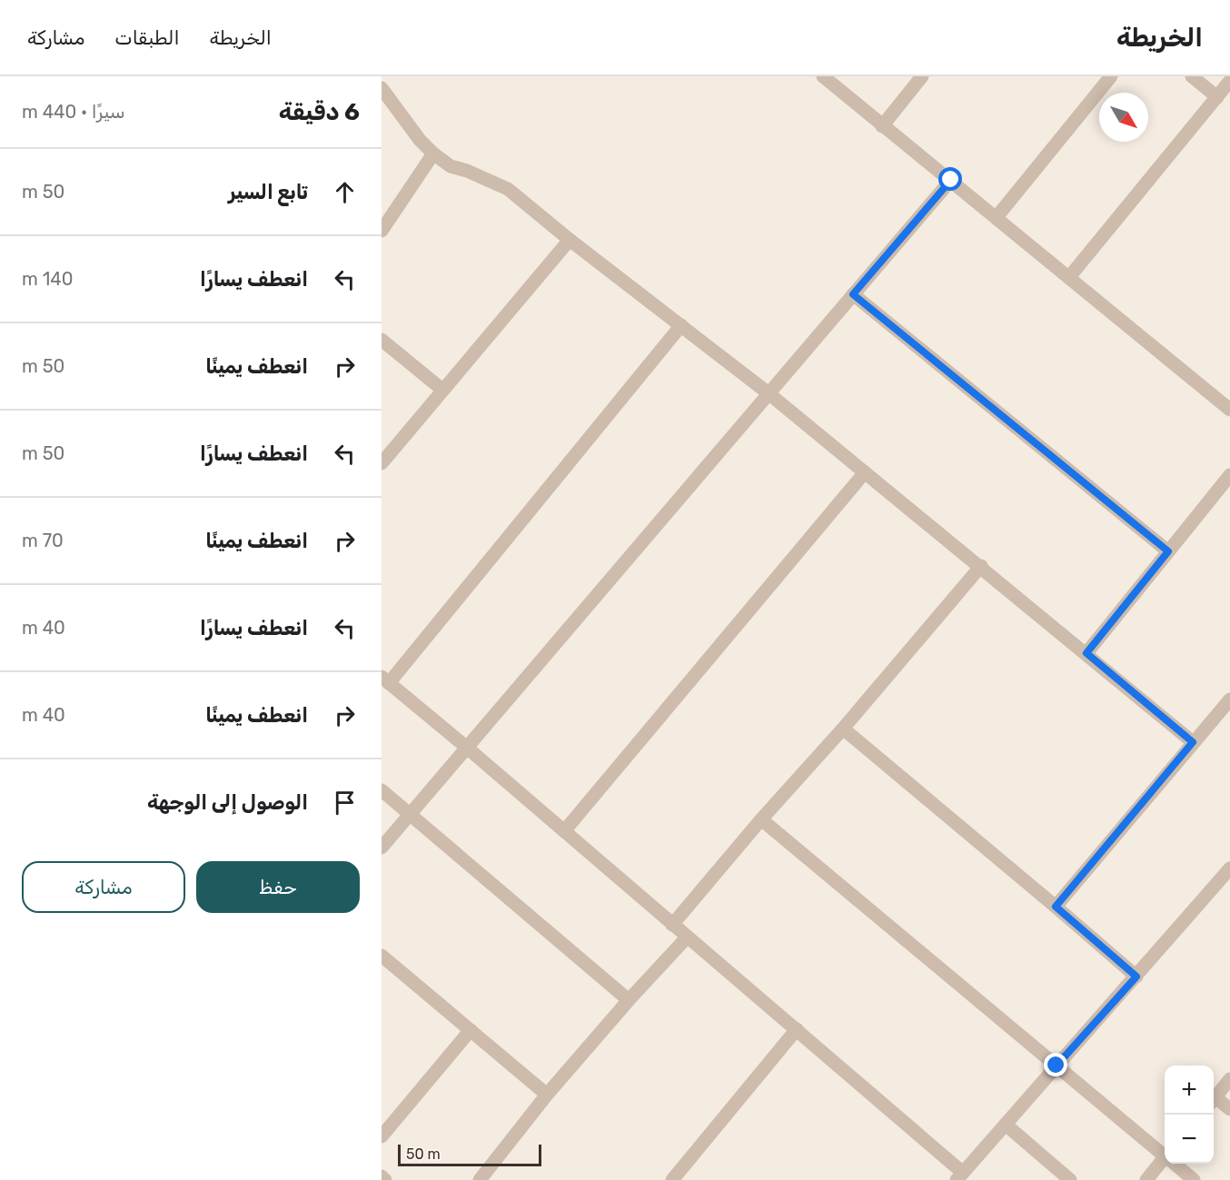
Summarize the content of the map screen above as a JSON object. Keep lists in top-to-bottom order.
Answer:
{
  "scale_bar": "50 m",
  "north": "bottom right",
  "page": {
    "header": "الخريطة",
    "nav": ["الخريطة", "الطبقات", "مشاركة"],
    "heading": ["6 دقيقة", "سيرًا · 440 m"],
    "list": [
      ["تابع السير", "50 m"],
      ["انعطف يسارًا", "140 m"],
      ["انعطف يمينًا", "50 m"],
      ["انعطف يسارًا", "50 m"],
      ["انعطف يمينًا", "70 m"],
      ["انعطف يسارًا", "40 m"],
      ["انعطف يمينًا", "40 m"],
      "الوصول إلى الوجهة"
    ],
    "buttons": ["حفظ", "مشاركة"],
    "map_buttons": ["+", "−"],
    "scale": "50 m"
  }
}
